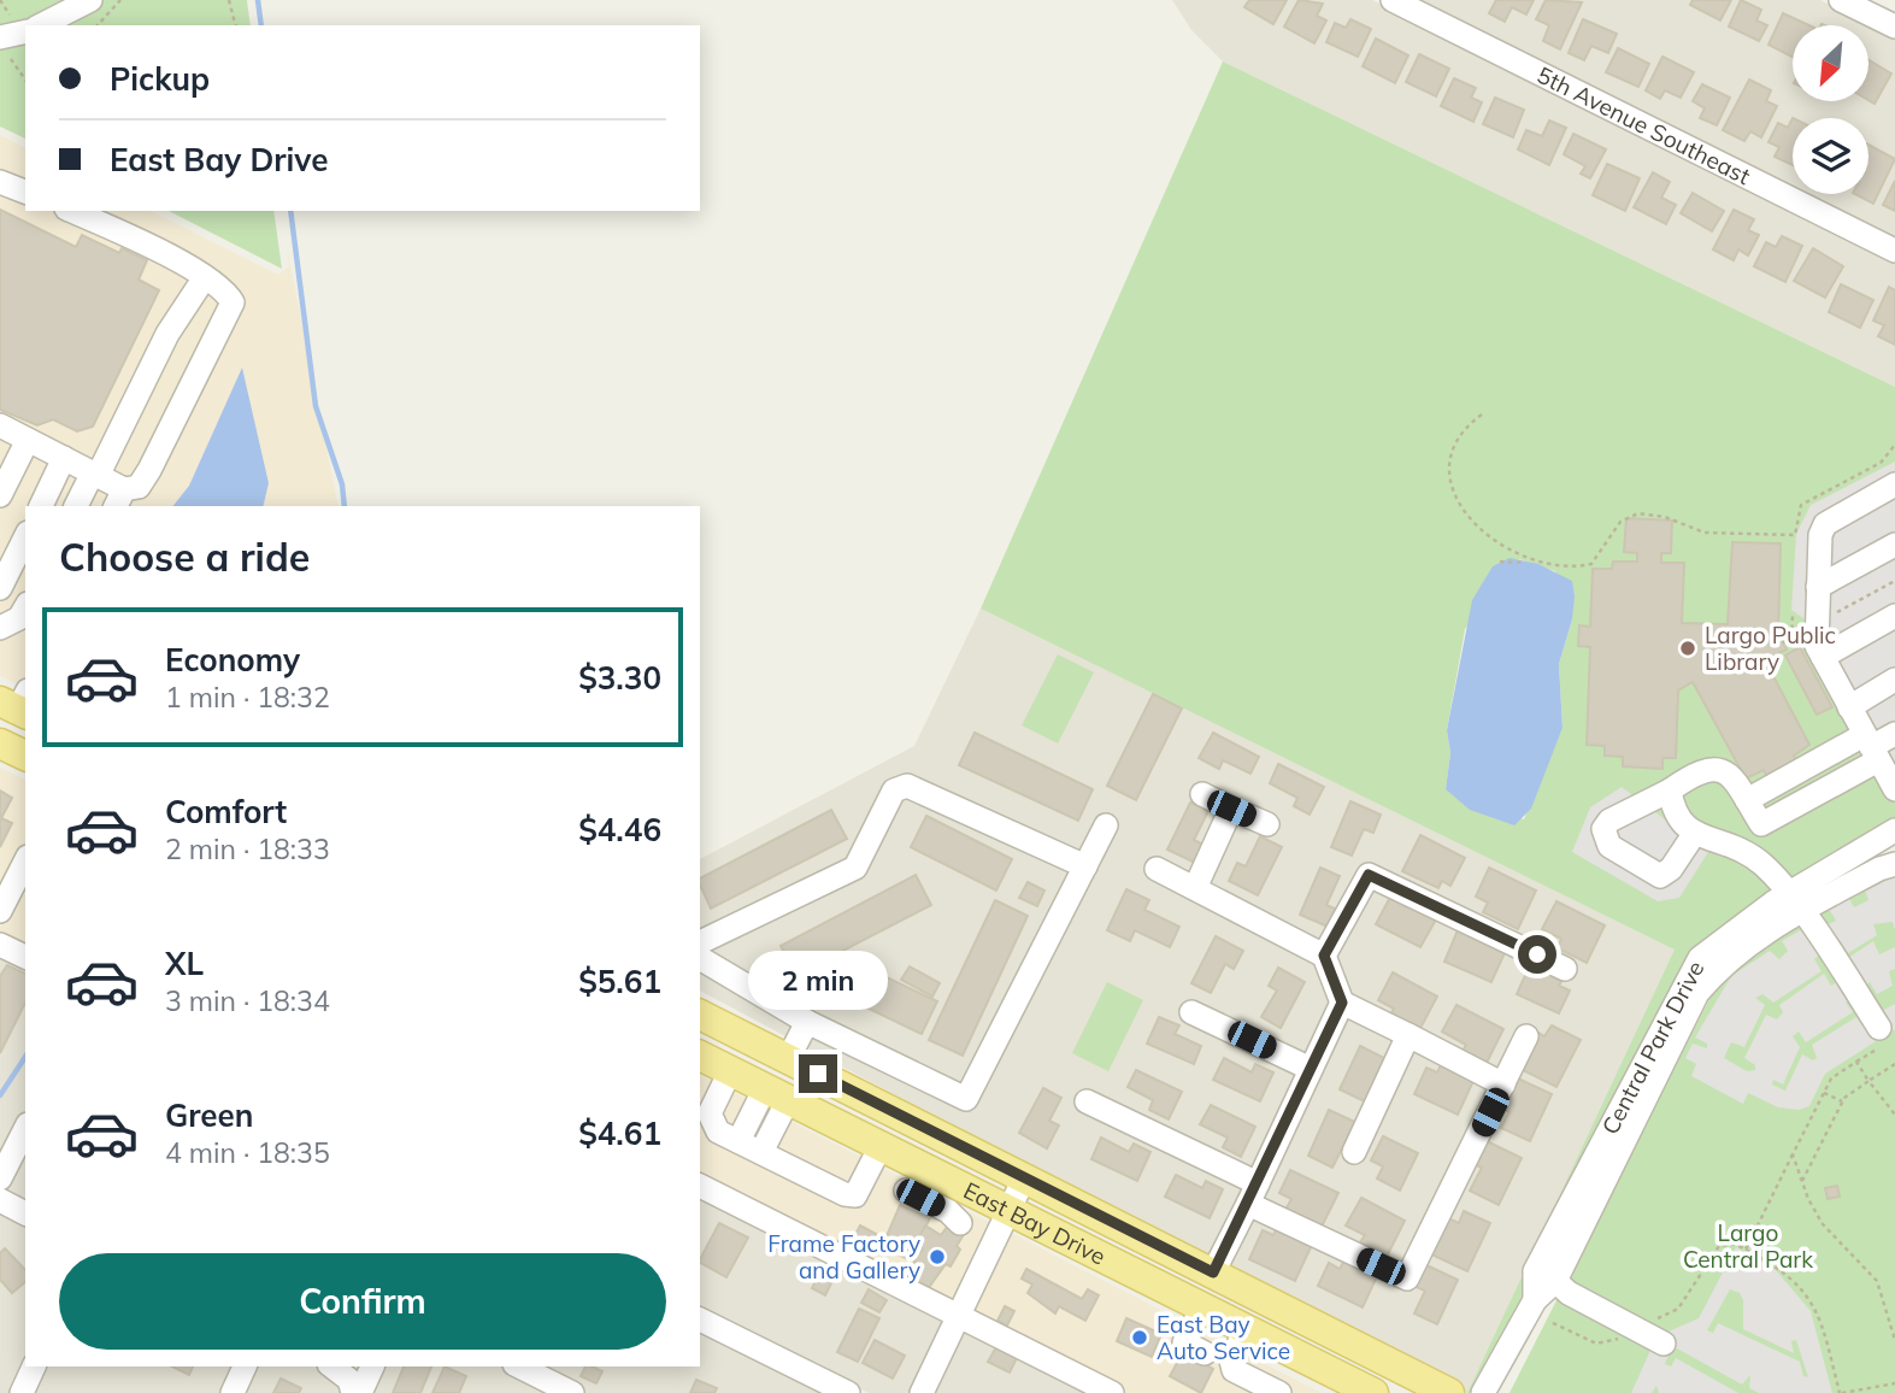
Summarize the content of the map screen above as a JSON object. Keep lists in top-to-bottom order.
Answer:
{
  "streets": {
    "main road": ["East Bay Drive"],
    "street": ["5th Avenue Southeast", "Central Park Drive"]
  },
  "parks": ["Largo Central Park"],
  "places": ["Largo Public Library", "Frame Factory and Gallery", "East Bay Auto Service"],
  "north": "bottom left",
  "page": {
    "banner": ["Pickup", "East Bay Drive"],
    "heading": "Choose a ride",
    "list": [
      {
        "name": "Economy",
        "note": "1 min · 18:32",
        "value": "$3.30"
      },
      {
        "name": "Comfort",
        "note": "2 min · 18:33",
        "value": "$4.46"
      },
      {
        "name": "XL",
        "note": "3 min · 18:34",
        "value": "$5.61"
      },
      {
        "name": "Green",
        "note": "4 min · 18:35",
        "value": "$4.61"
      }
    ],
    "bubble": "2 min",
    "buttons": "Confirm"
  }
}
